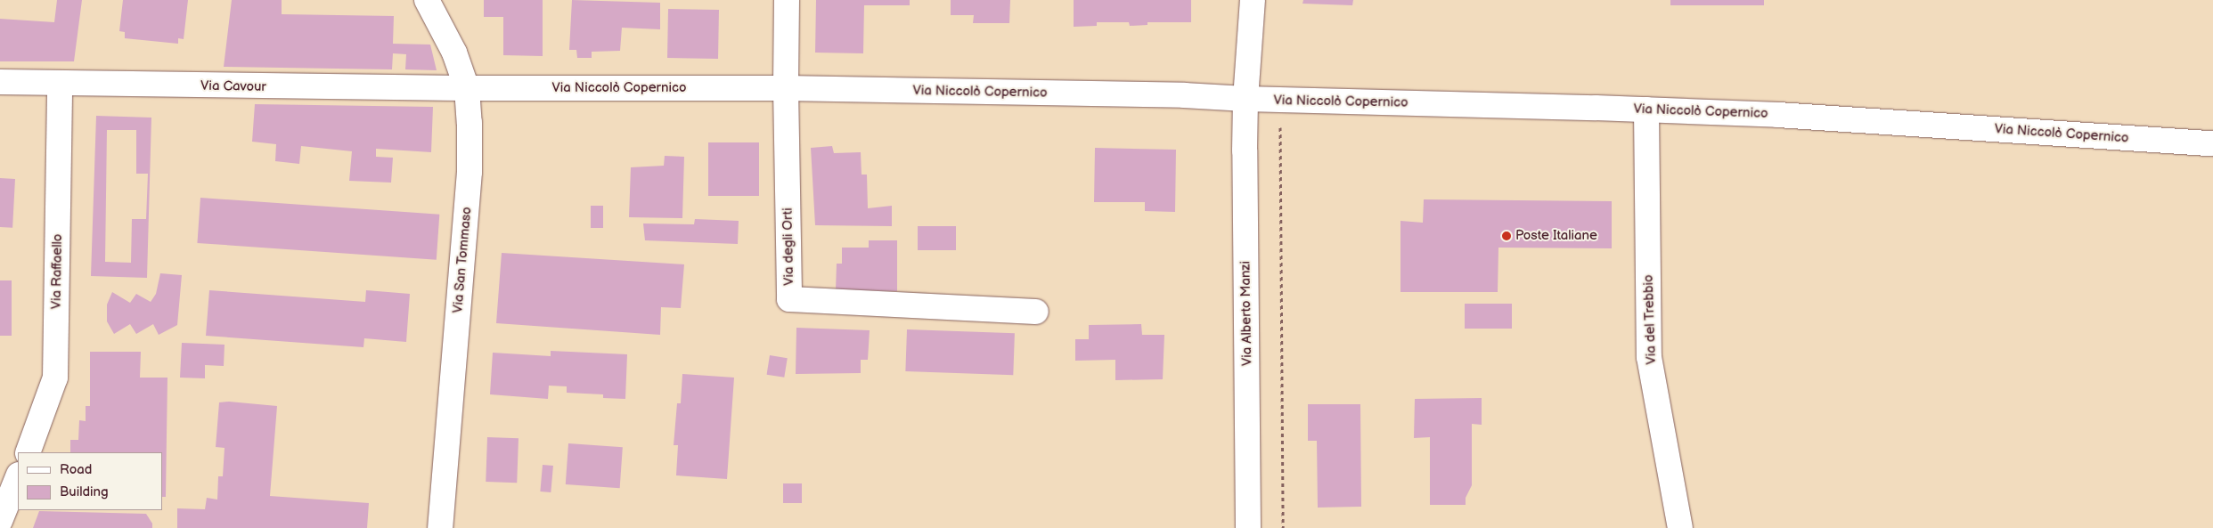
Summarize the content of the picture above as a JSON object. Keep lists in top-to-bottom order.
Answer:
{
  "streets": {
    "street": [
      "Via Cavour",
      "Via Niccolò Copernico",
      "Via degli Orti",
      "Via San Tommaso",
      "Via Raffaello",
      "Via Alberto Manzi",
      "Via del Trebbio"
    ]
  },
  "crossings": [
    ["Via Cavour", "Via Niccolò Copernico"],
    ["Via Cavour", "Via San Tommaso"],
    ["Via Cavour", "Via Raffaello"],
    ["Via Niccolò Copernico", "Via degli Orti"],
    ["Via Niccolò Copernico", "Via San Tommaso"],
    ["Via Niccolò Copernico", "Via Alberto Manzi"],
    ["Via Niccolò Copernico", "Via del Trebbio"]
  ],
  "places": ["Poste Italiane"],
  "legend": ["Road", "Building"]
}
